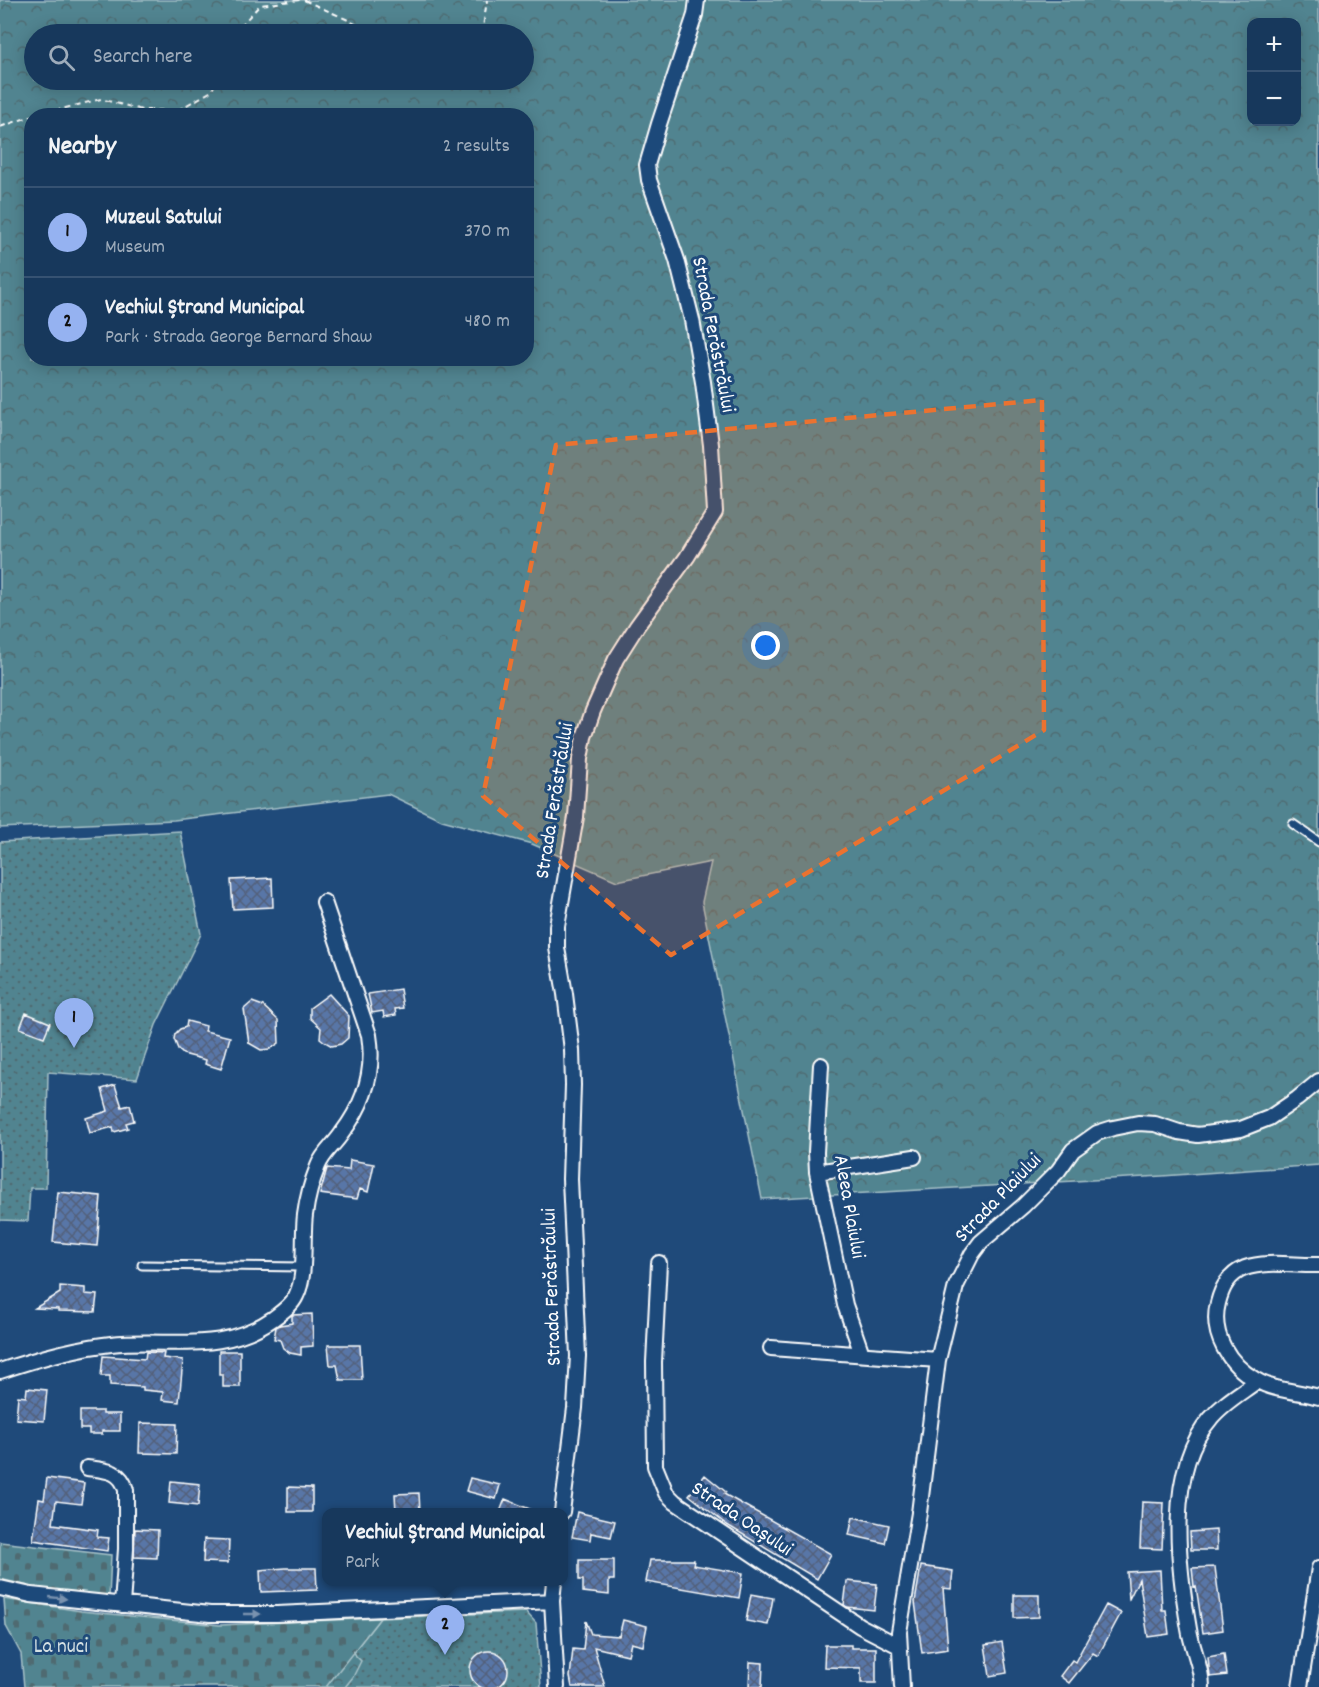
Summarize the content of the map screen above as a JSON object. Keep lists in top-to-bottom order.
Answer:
{
  "streets": {
    "street": [
      "Strada Ferăstrăului",
      "Strada Plaiului",
      "Aleea Plaiului",
      "Strada Oașului"
    ]
  },
  "crossings": [
    ["Strada Plaiului", "Strada Oașului"]
  ],
  "parks": ["La nuci"],
  "page": {
    "map_buttons": ["+", "−"],
    "search": "Search here",
    "heading": ["Nearby", "2 results"],
    "list": [
      {
        "mark": "1",
        "name": "Muzeul Satului",
        "note": "Museum",
        "value": "370 m"
      },
      {
        "mark": "2",
        "name": "Vechiul Ștrand Municipal",
        "note": "Park · Strada George Bernard Shaw",
        "value": "480 m"
      }
    ],
    "pins": ["1", "2"],
    "popup": ["Vechiul Ștrand Municipal", "Park"]
  }
}
